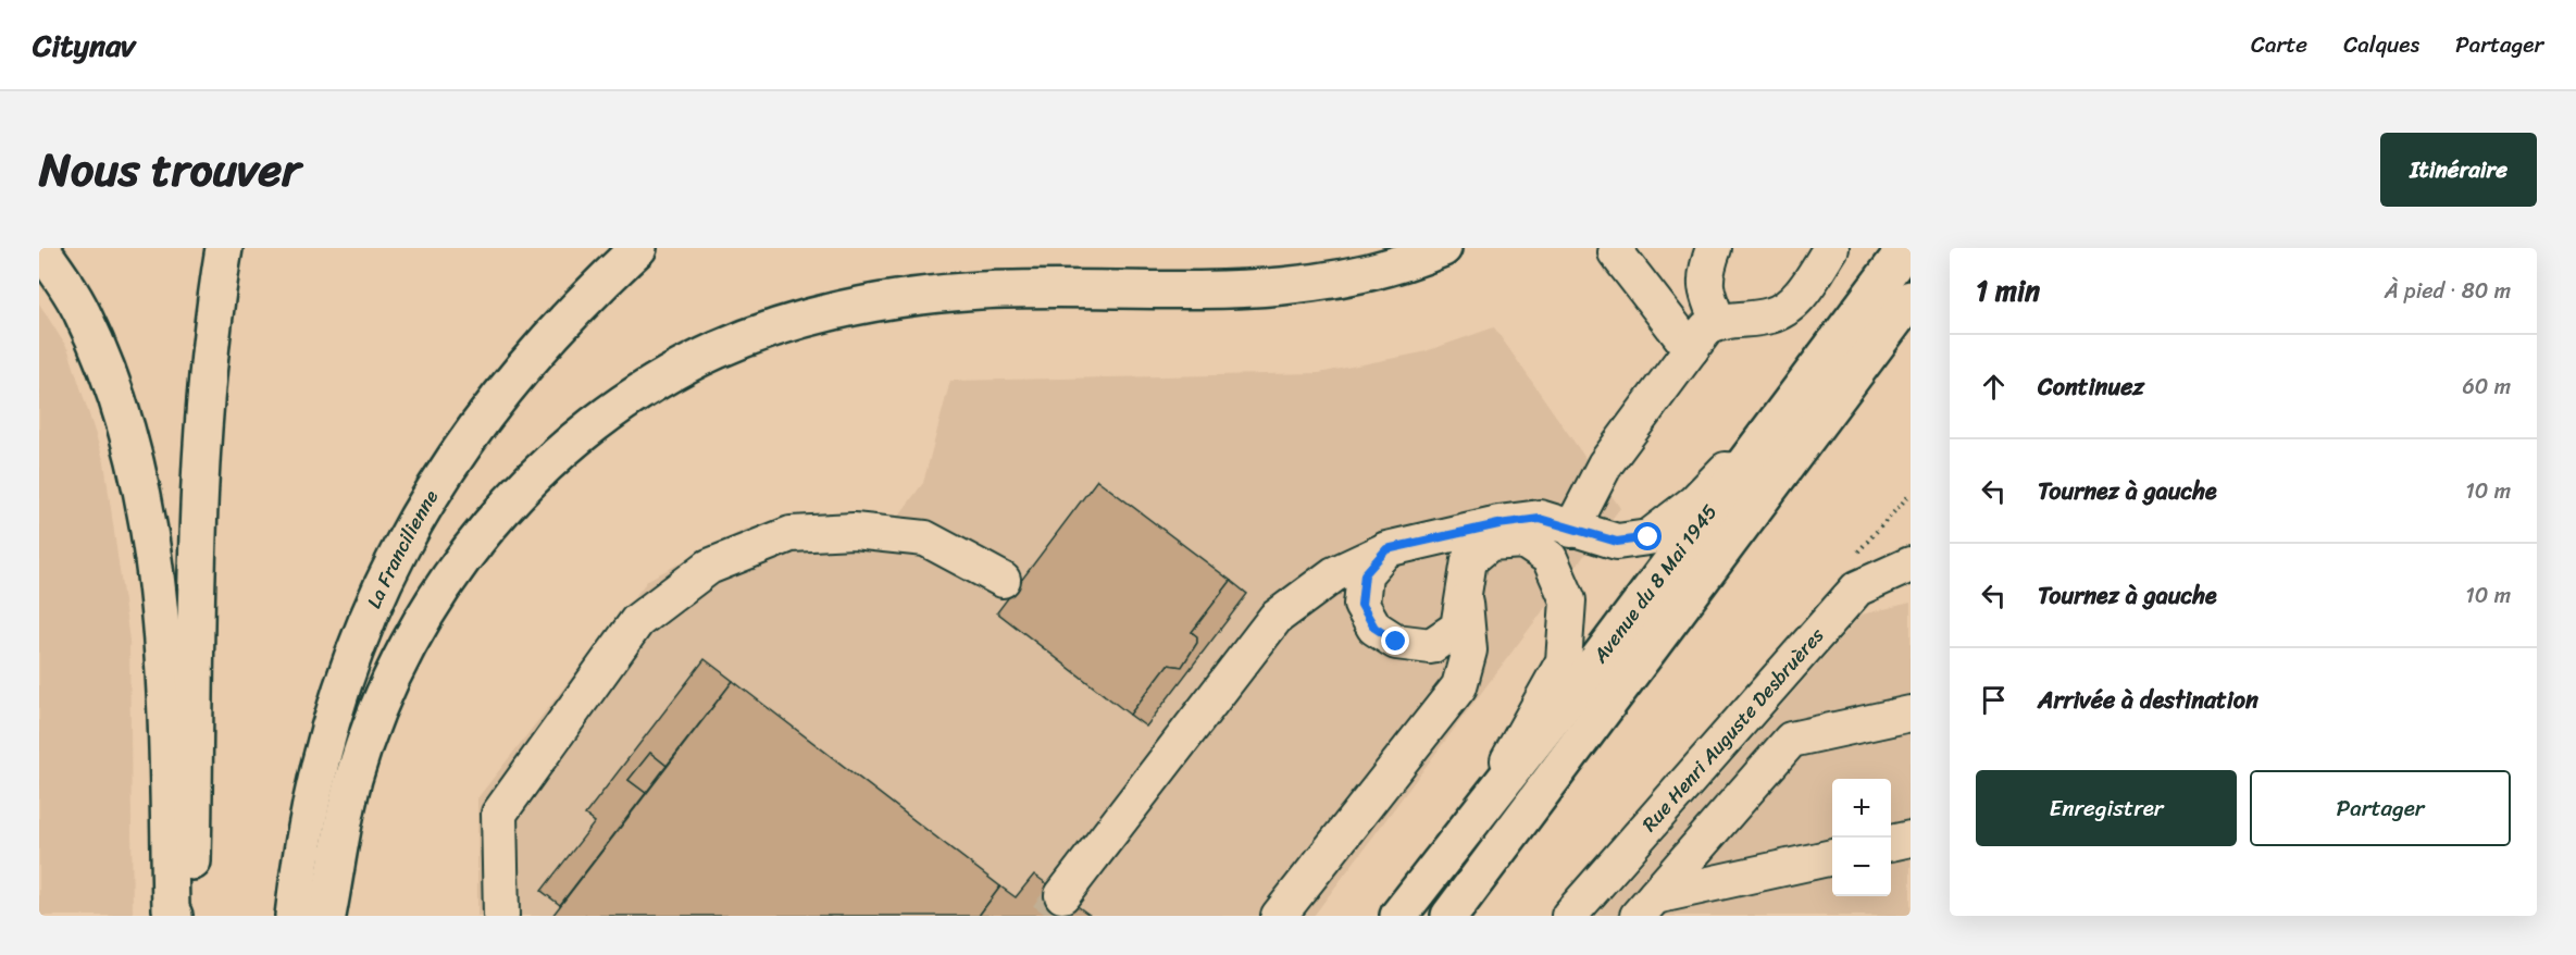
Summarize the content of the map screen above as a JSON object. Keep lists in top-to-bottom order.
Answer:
{
  "streets": {
    "main road": ["La Francilienne", "Avenue du 8 Mai 1945"],
    "lane": ["Rue Henri Auguste Desbruères"]
  },
  "page": {
    "header": "Citynav",
    "nav": ["Carte", "Calques", "Partager"],
    "title": "Nous trouver",
    "buttons": [
      "Itinéraire",
      ["Enregistrer", "Partager"]
    ],
    "heading": ["1 min", "À pied · 80 m"],
    "list": [
      ["Continuez", "60 m"],
      ["Tournez à gauche", "10 m"],
      ["Tournez à gauche", "10 m"],
      "Arrivée à destination"
    ],
    "map_buttons": ["+", "−"]
  }
}
